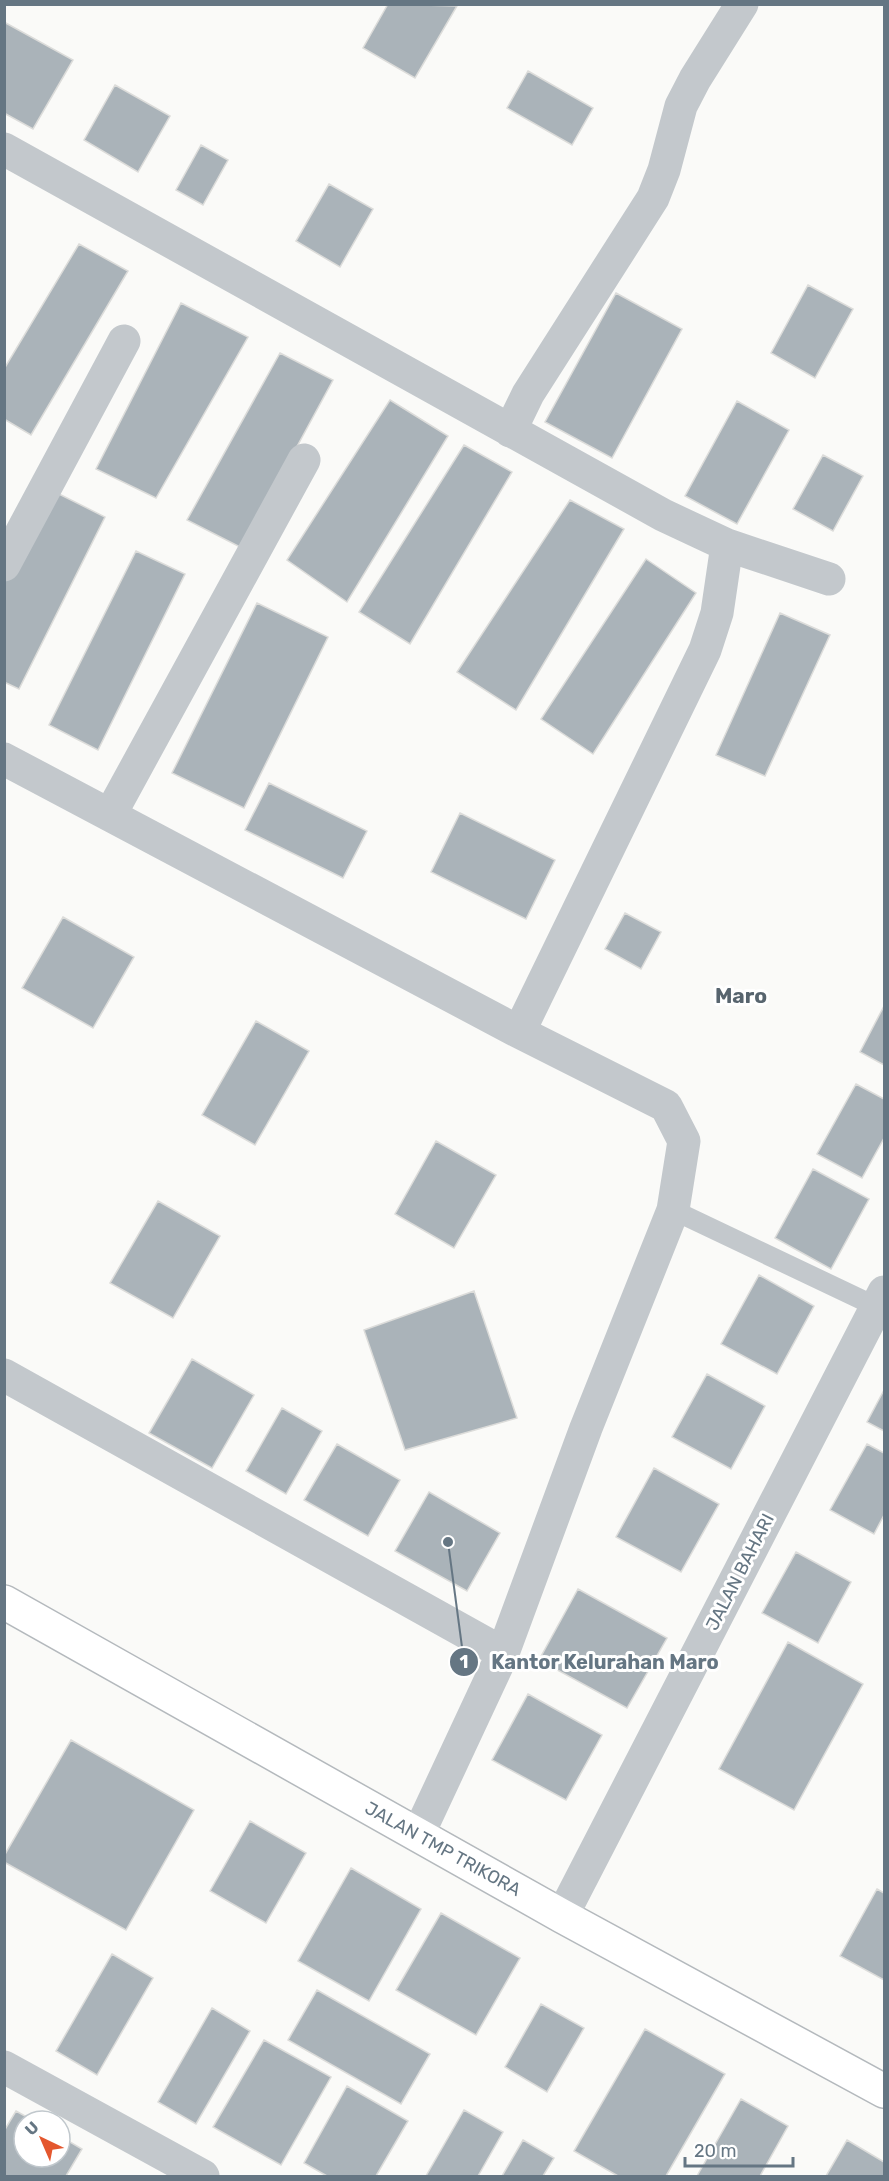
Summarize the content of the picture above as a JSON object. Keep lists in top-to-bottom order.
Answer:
{
  "streets": {
    "highway": ["JALAN TMP TRIKORA"],
    "street": ["JALAN BAHARI"]
  },
  "crossings": [
    ["JALAN BAHARI", "JALAN TMP TRIKORA"]
  ],
  "districts": ["Maro"],
  "places": ["Kantor Kelurahan Maro"],
  "scale_bar": "20 m",
  "north": "top left"
}
